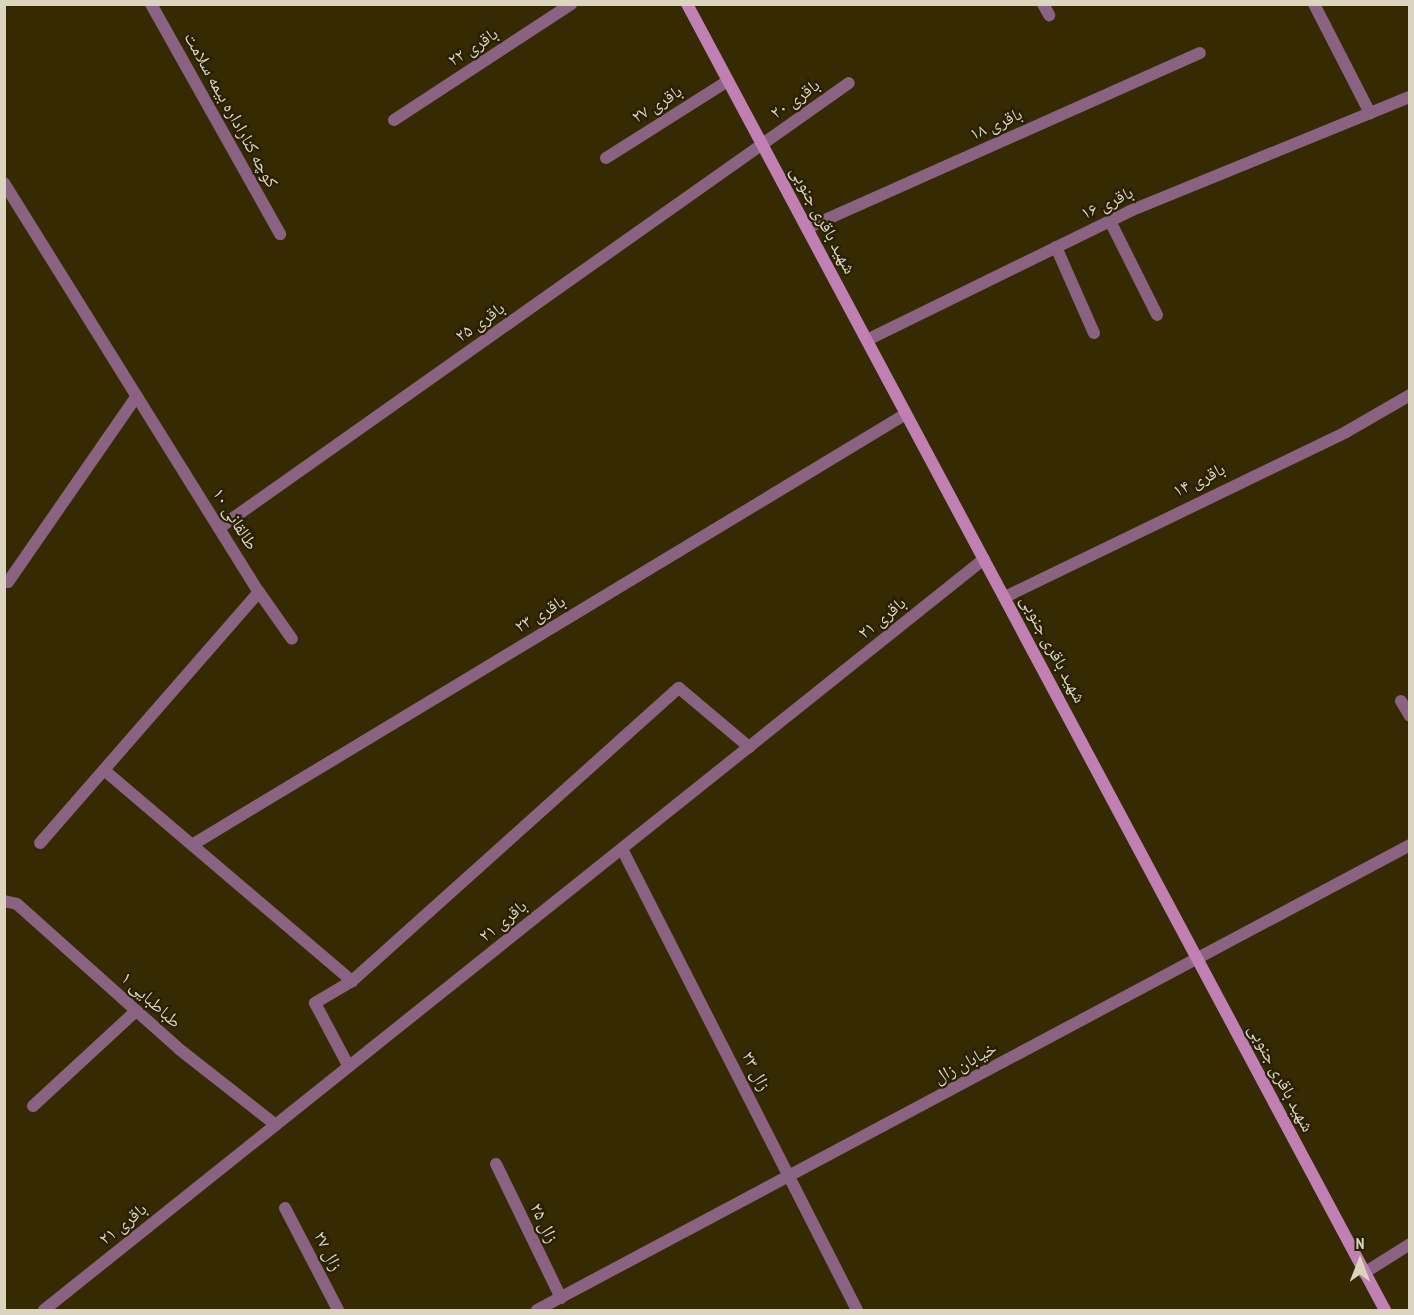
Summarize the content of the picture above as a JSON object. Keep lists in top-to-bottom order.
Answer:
{
  "streets": {
    "main road": ["شهید باقری جنوبی"],
    "street": [
      "باقری ۲۲",
      "باقری ۲۰",
      "باقری ۲۷",
      "کوچه کناراداره بیمه سلامت",
      "باقری ۱۸",
      "باقری ۱۶",
      "باقری ۲۵",
      "باقری ۱۴",
      "طالقانی ۱۰",
      "باقری ۲۳",
      "باقری ۲۱",
      "طباطبایی ۱",
      "خیابان زال",
      "زال ۲۳",
      "زال ۲۵",
      "زال ۲۷"
    ]
  },
  "crossings": [
    ["باقری ۲۰", "شهید باقری جنوبی"],
    ["باقری ۲۰", "باقری ۲۵"],
    ["باقری ۲۷", "شهید باقری جنوبی"],
    ["باقری ۱۸", "شهید باقری جنوبی"],
    ["باقری ۱۶", "شهید باقری جنوبی"],
    ["شهید باقری جنوبی", "باقری ۲۵"],
    ["شهید باقری جنوبی", "باقری ۱۴"],
    ["شهید باقری جنوبی", "باقری ۲۳"],
    ["شهید باقری جنوبی", "باقری ۲۱"],
    ["شهید باقری جنوبی", "خیابان زال"],
    ["باقری ۲۵", "طالقانی ۱۰"],
    ["باقری ۲۱", "طباطبایی ۱"],
    ["باقری ۲۱", "زال ۲۳"],
    ["خیابان زال", "زال ۲۳"],
    ["خیابان زال", "زال ۲۵"]
  ],
  "north": "top"
}
